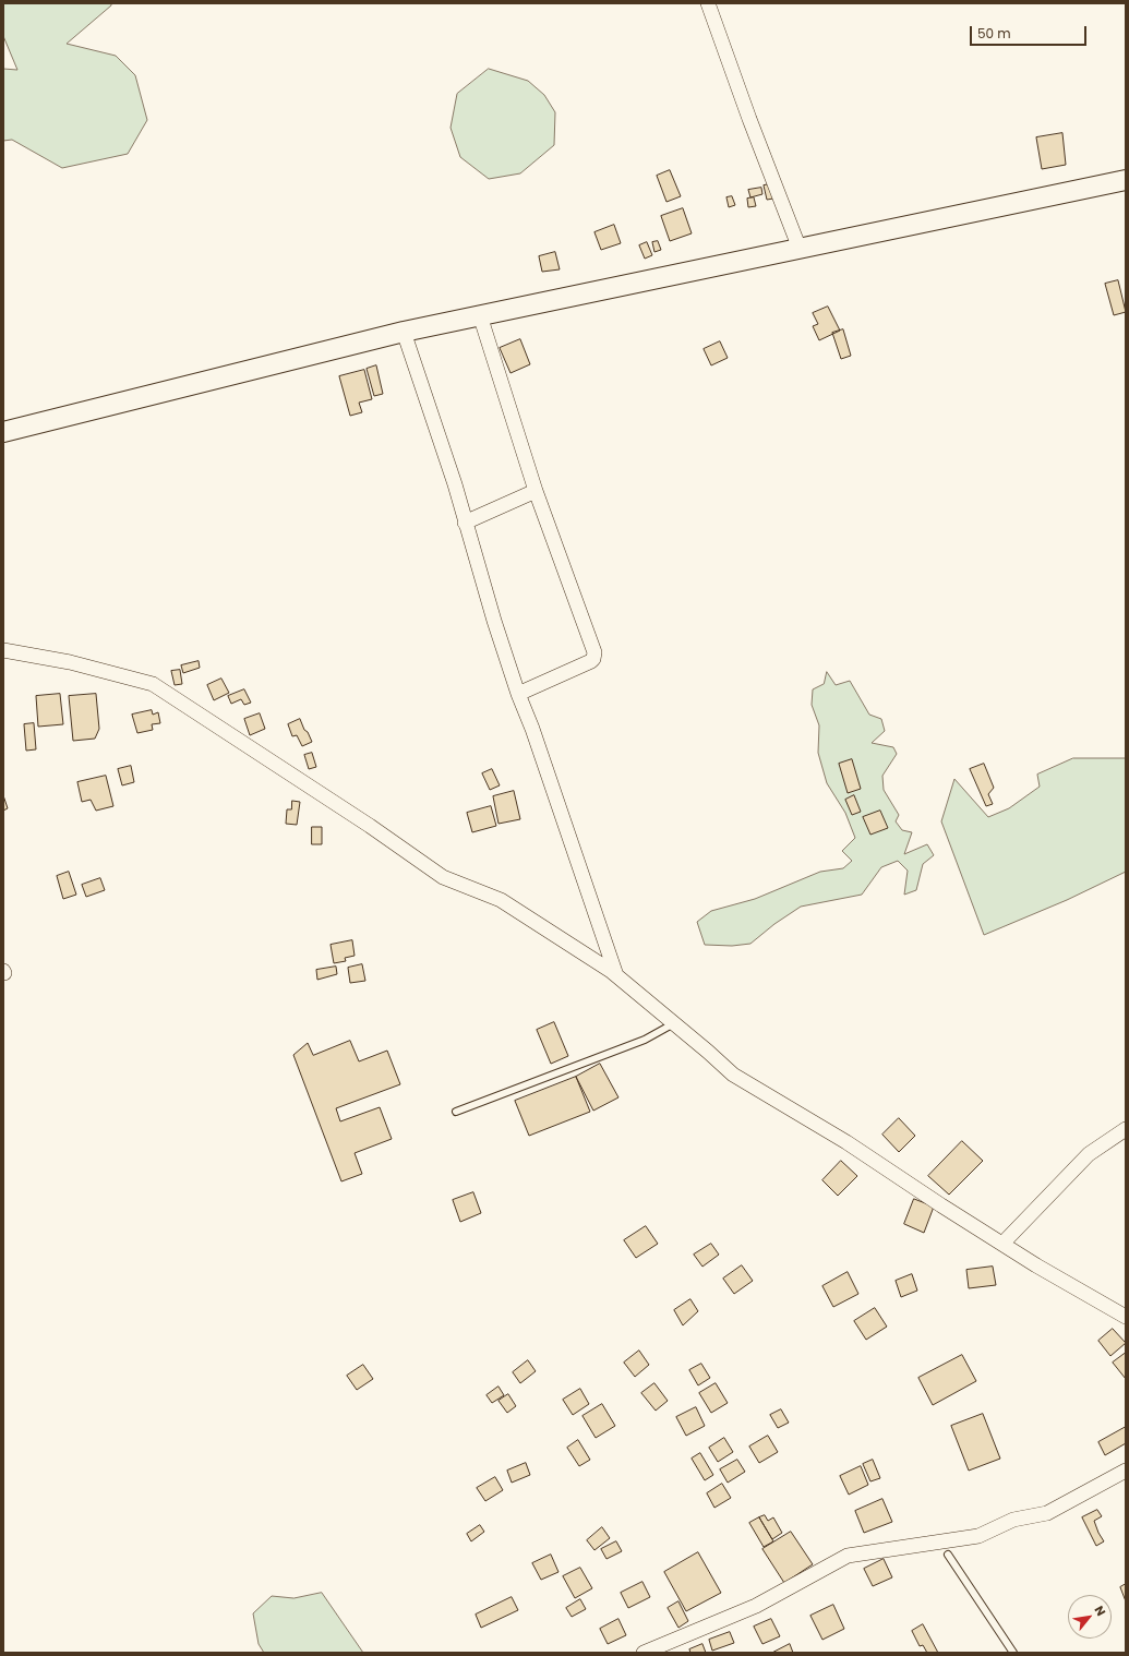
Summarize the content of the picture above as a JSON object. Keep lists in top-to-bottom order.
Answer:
{
  "scale_bar": "50 m",
  "north": "top right"
}
